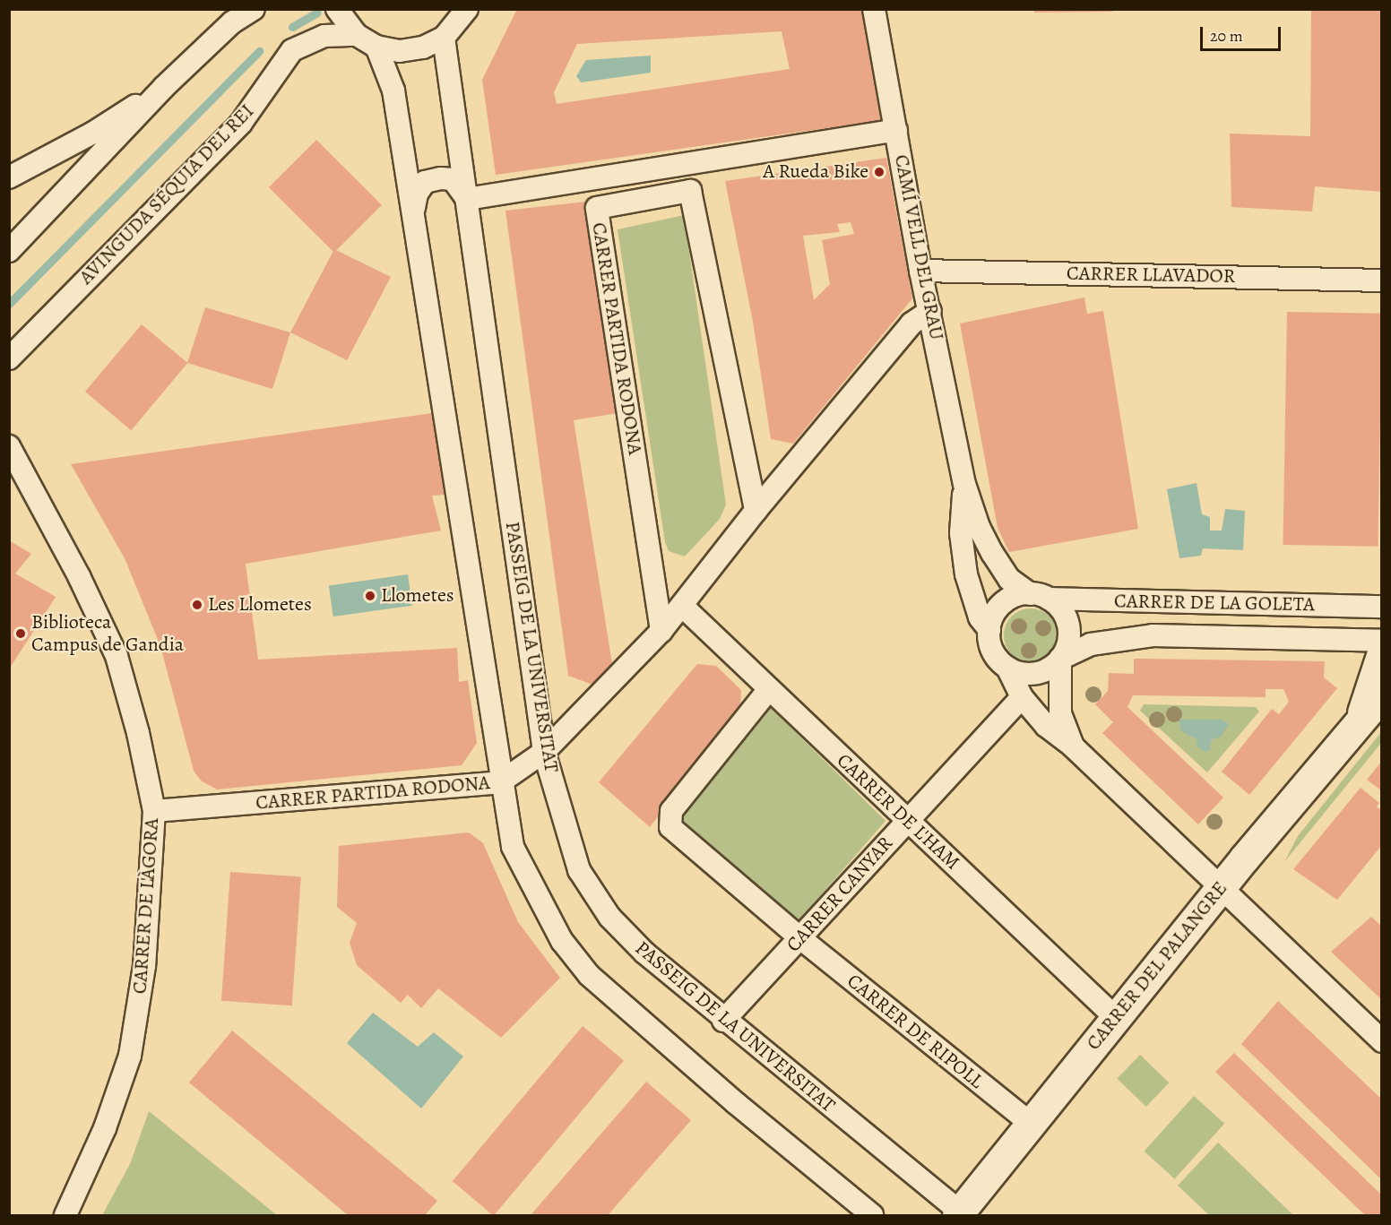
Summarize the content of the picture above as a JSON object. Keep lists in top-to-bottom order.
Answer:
{
  "streets": {
    "street": [
      "AVINGUDA SÉQUIA DEL REI",
      "CAMÍ VELL DEL GRAU",
      "CARRER LLAVADOR",
      "CARRER PARTIDA RODONA",
      "CARRER DE LA GOLETA",
      "PASSEIG DE LA UNIVERSITAT",
      "CARRER DE L'HAM",
      "CARRER CANYAR",
      "CARRER DE L'ÀGORA",
      "CARRER DEL PALANGRE",
      "CARRER DE RIPOLL"
    ]
  },
  "crossings": [
    ["CAMÍ VELL DEL GRAU", "CARRER LLAVADOR"],
    ["CAMÍ VELL DEL GRAU", "CARRER PARTIDA RODONA"],
    ["CAMÍ VELL DEL GRAU", "CARRER DE LA GOLETA"],
    ["CARRER PARTIDA RODONA", "PASSEIG DE LA UNIVERSITAT"],
    ["CARRER PARTIDA RODONA", "CARRER DE L'HAM"],
    ["CARRER PARTIDA RODONA", "CARRER DE L'ÀGORA"],
    ["PASSEIG DE LA UNIVERSITAT", "CARRER CANYAR"],
    ["PASSEIG DE LA UNIVERSITAT", "CARRER DEL PALANGRE"],
    ["CARRER DE L'HAM", "CARRER CANYAR"],
    ["CARRER DE L'HAM", "CARRER DEL PALANGRE"],
    ["CARRER DE L'HAM", "CARRER DE RIPOLL"],
    ["CARRER CANYAR", "CARRER DE RIPOLL"],
    ["CARRER DEL PALANGRE", "CARRER DE RIPOLL"]
  ],
  "places": [
    "A Rueda Bike",
    "Llometes",
    "Les Llometes",
    "Biblioteca Campus de Gandia"
  ],
  "scale_bar": "20 m"
}
